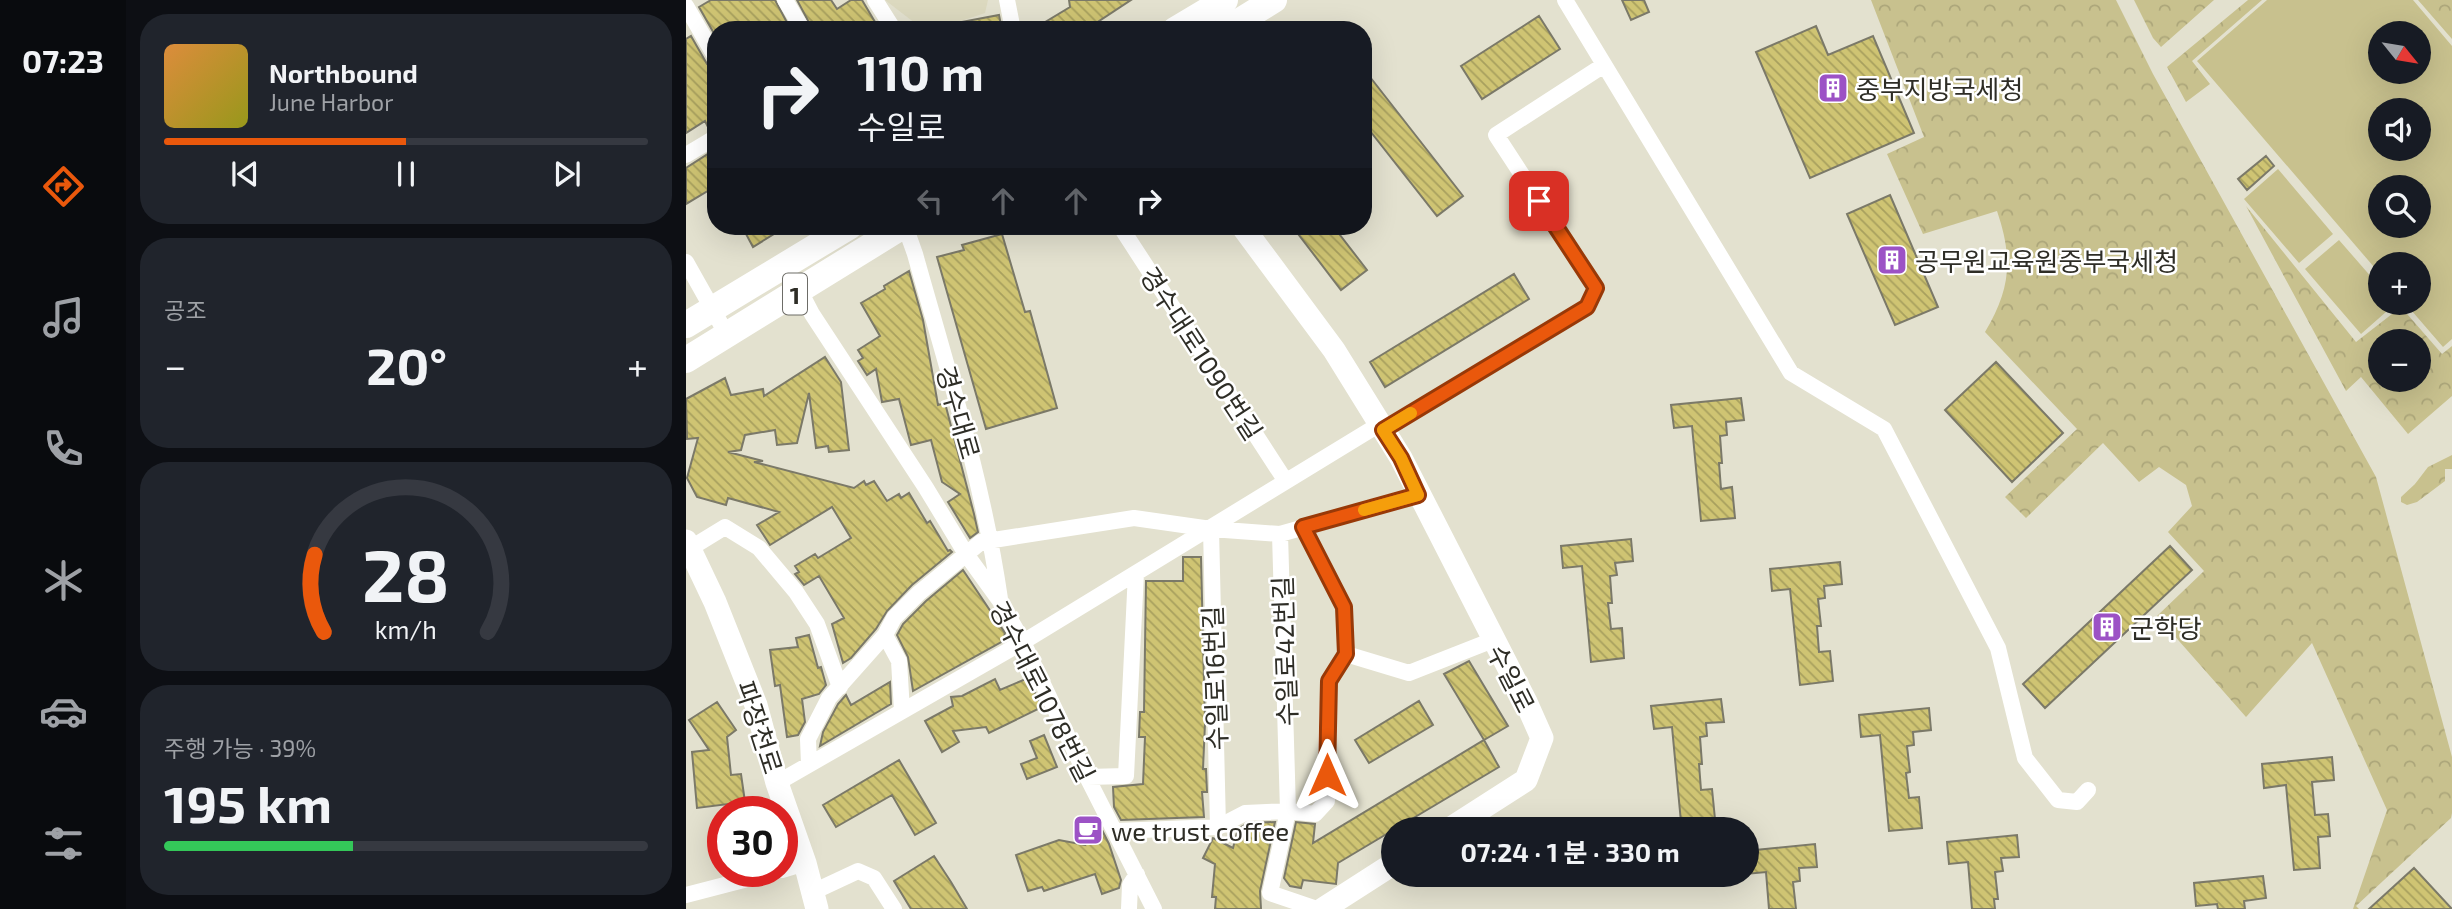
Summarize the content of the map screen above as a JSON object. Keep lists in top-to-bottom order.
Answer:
{
  "streets": {
    "main road": ["1", "경수대로"],
    "street": [
      "경수대로1090번길",
      "수일로42번길",
      "수일로16번길",
      "수일로",
      "경수대로1078번길",
      "파장천로"
    ]
  },
  "crossings": [
    ["경수대로", "경수대로1078번길"]
  ],
  "places": {
    "building": ["중부지방국세청", "공무원교육원중부국세청", "군학당"],
    "cafe": ["we trust coffee"]
  },
  "north": "bottom right",
  "page": {
    "tabs": "07:23",
    "map_buttons": ["+", "−"],
    "turn": ["110 m", "수일로"],
    "song": ["Northbound", "June Harbor"],
    "tile": [
      "공조",
      ["주행 가능 · 39%", "195 km"]
    ],
    "heat": ["−", "20°", "+"],
    "limit": "30",
    "trip": "07:24 · 1 분 · 330 m",
    "gauge": ["28", "km/h"]
  }
}
